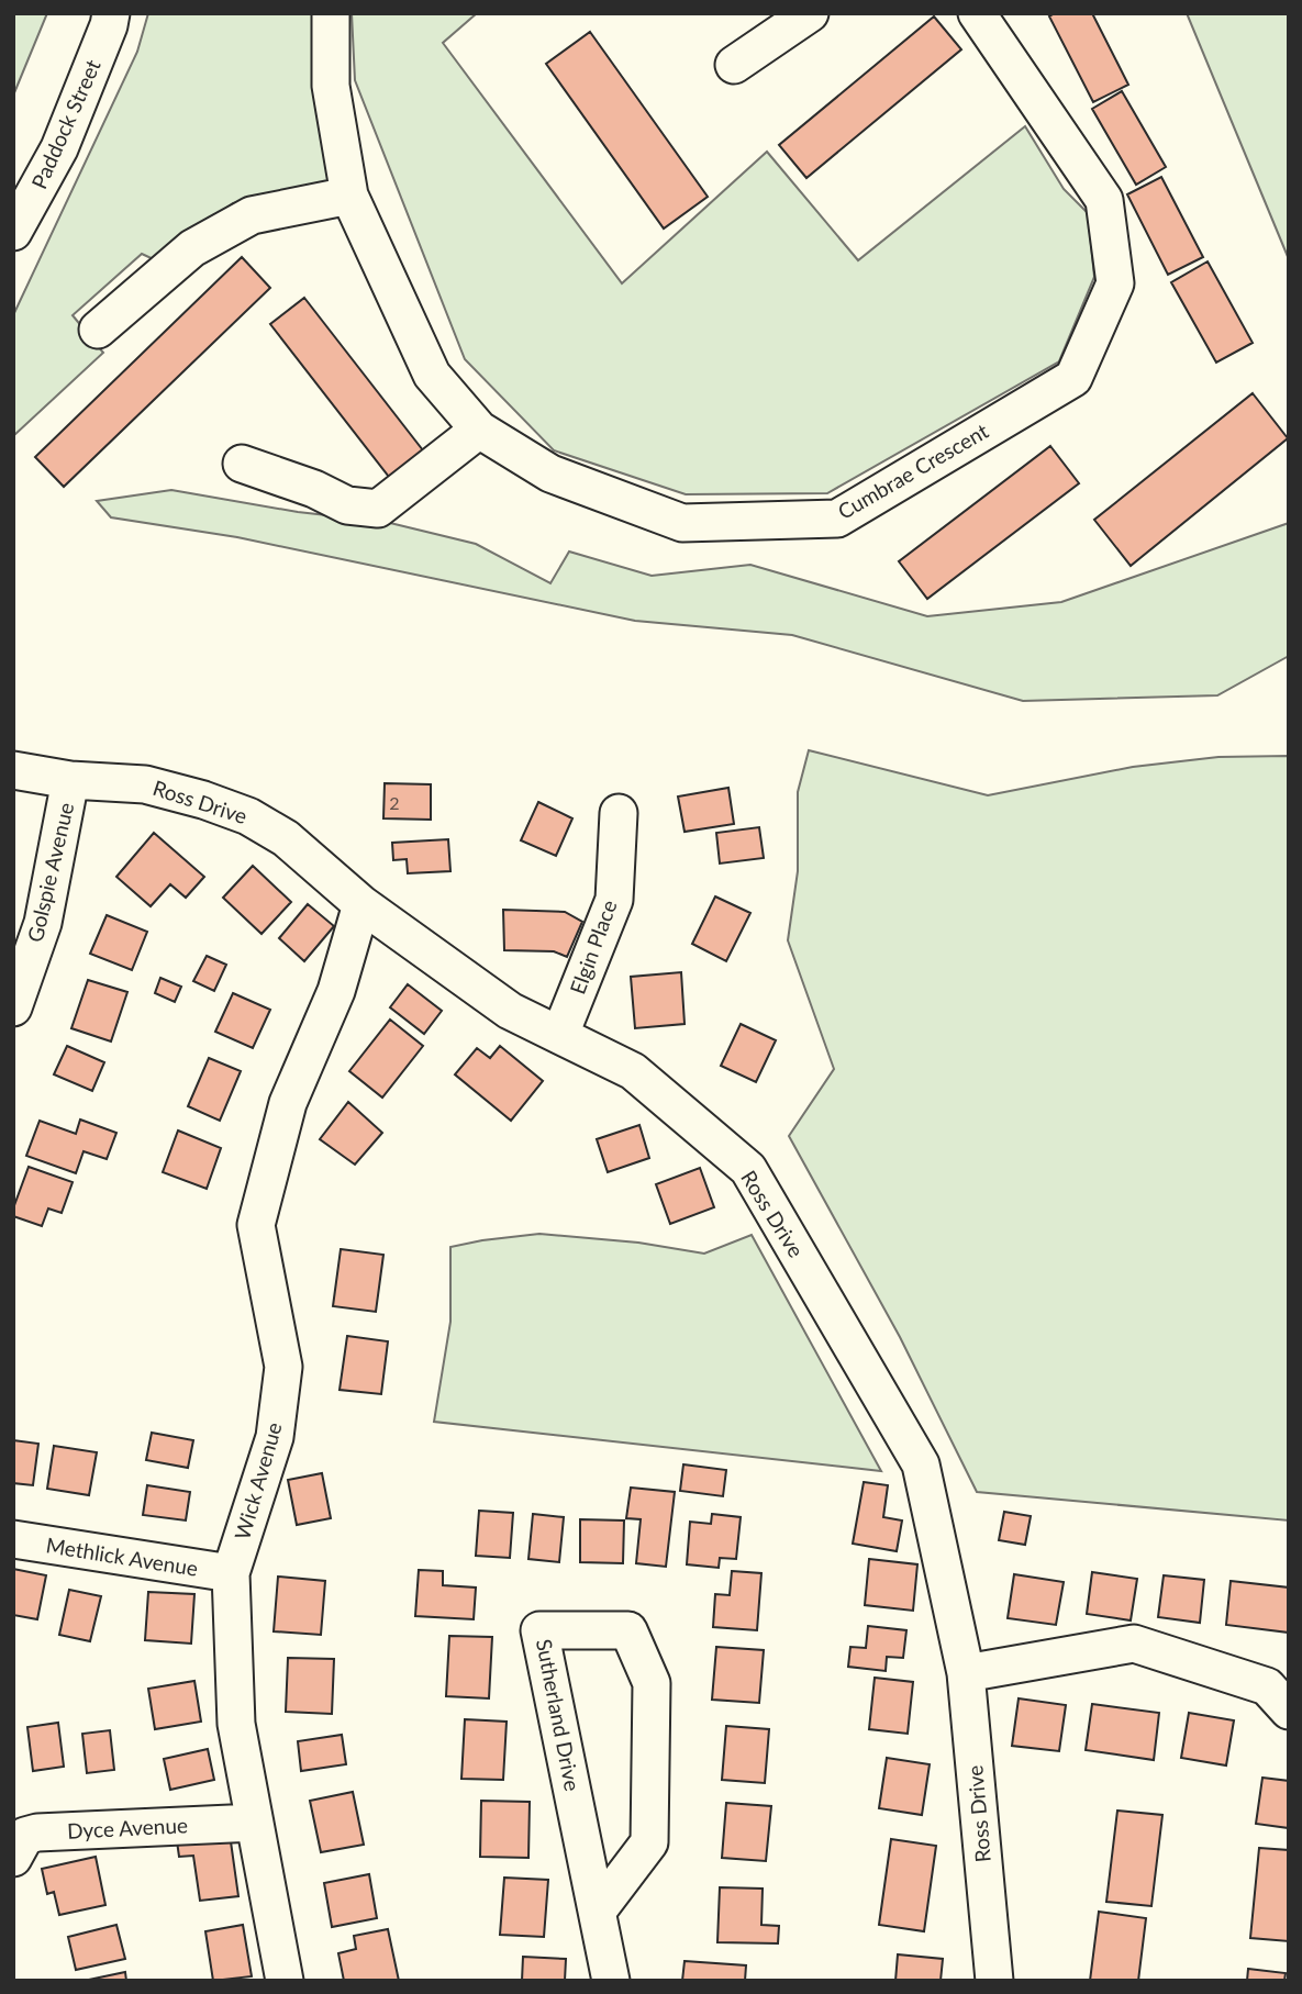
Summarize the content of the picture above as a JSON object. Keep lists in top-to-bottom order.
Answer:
{
  "streets": {
    "street": [
      "Paddock Street",
      "Cumbrae Crescent",
      "Ross Drive",
      "Golspie Avenue",
      "Elgin Place",
      "Wick Avenue",
      "Methlick Avenue",
      "Sutherland Drive",
      "Dyce Avenue"
    ]
  },
  "crossings": [
    ["Ross Drive", "Golspie Avenue"],
    ["Ross Drive", "Elgin Place"],
    ["Ross Drive", "Wick Avenue"],
    ["Wick Avenue", "Methlick Avenue"],
    ["Wick Avenue", "Dyce Avenue"]
  ],
  "house_numbers": ["2"]
}
